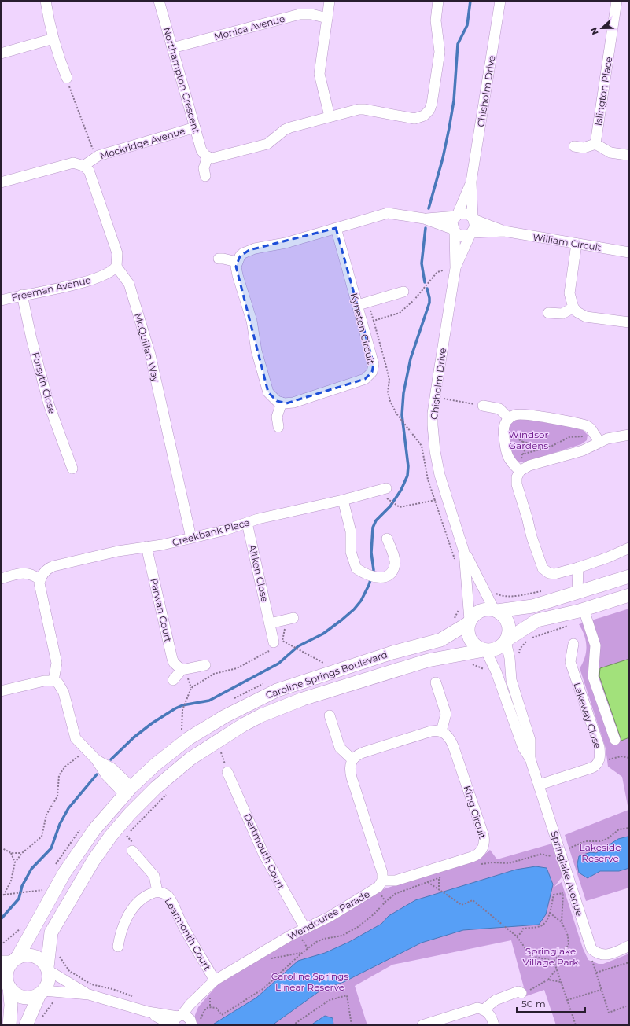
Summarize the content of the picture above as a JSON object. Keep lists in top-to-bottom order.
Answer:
{
  "streets": {
    "main road": ["Caroline Springs Boulevard"],
    "street": [
      "Monica Avenue",
      "Northampton Crescent",
      "Chisholm Drive",
      "Islington Place",
      "Mockridge Avenue",
      "William Circuit",
      "Freeman Avenue",
      "Kyneton Circuit",
      "McQuillan Way",
      "Forsyth Close",
      "Creekbank Place",
      "Aitken Close",
      "Parwan Court",
      "Lakeway Close",
      "King Circuit",
      "Dartmouth Court",
      "Springlake Avenue",
      "Wendouree Parade",
      "Learmonth Court"
    ]
  },
  "crossings": [
    ["Monica Avenue", "Northampton Crescent"],
    ["Northampton Crescent", "Mockridge Avenue"],
    ["Chisholm Drive", "William Circuit"],
    ["Chisholm Drive", "Caroline Springs Boulevard"],
    ["Chisholm Drive", "Springlake Avenue"],
    ["Freeman Avenue", "McQuillan Way"],
    ["Freeman Avenue", "Forsyth Close"],
    ["McQuillan Way", "Creekbank Place"],
    ["Creekbank Place", "Aitken Close"],
    ["Creekbank Place", "Parwan Court"],
    ["Caroline Springs Boulevard", "Springlake Avenue"],
    ["Lakeway Close", "Springlake Avenue"],
    ["King Circuit", "Wendouree Parade"],
    ["Dartmouth Court", "Wendouree Parade"],
    ["Wendouree Parade", "Learmonth Court"]
  ],
  "parks": [
    "Windsor Gardens",
    "Lakeside Reserve",
    "Springlake Village Park",
    "Caroline Springs Linear Reserve"
  ],
  "scale_bar": "50 m",
  "north": "left"
}
